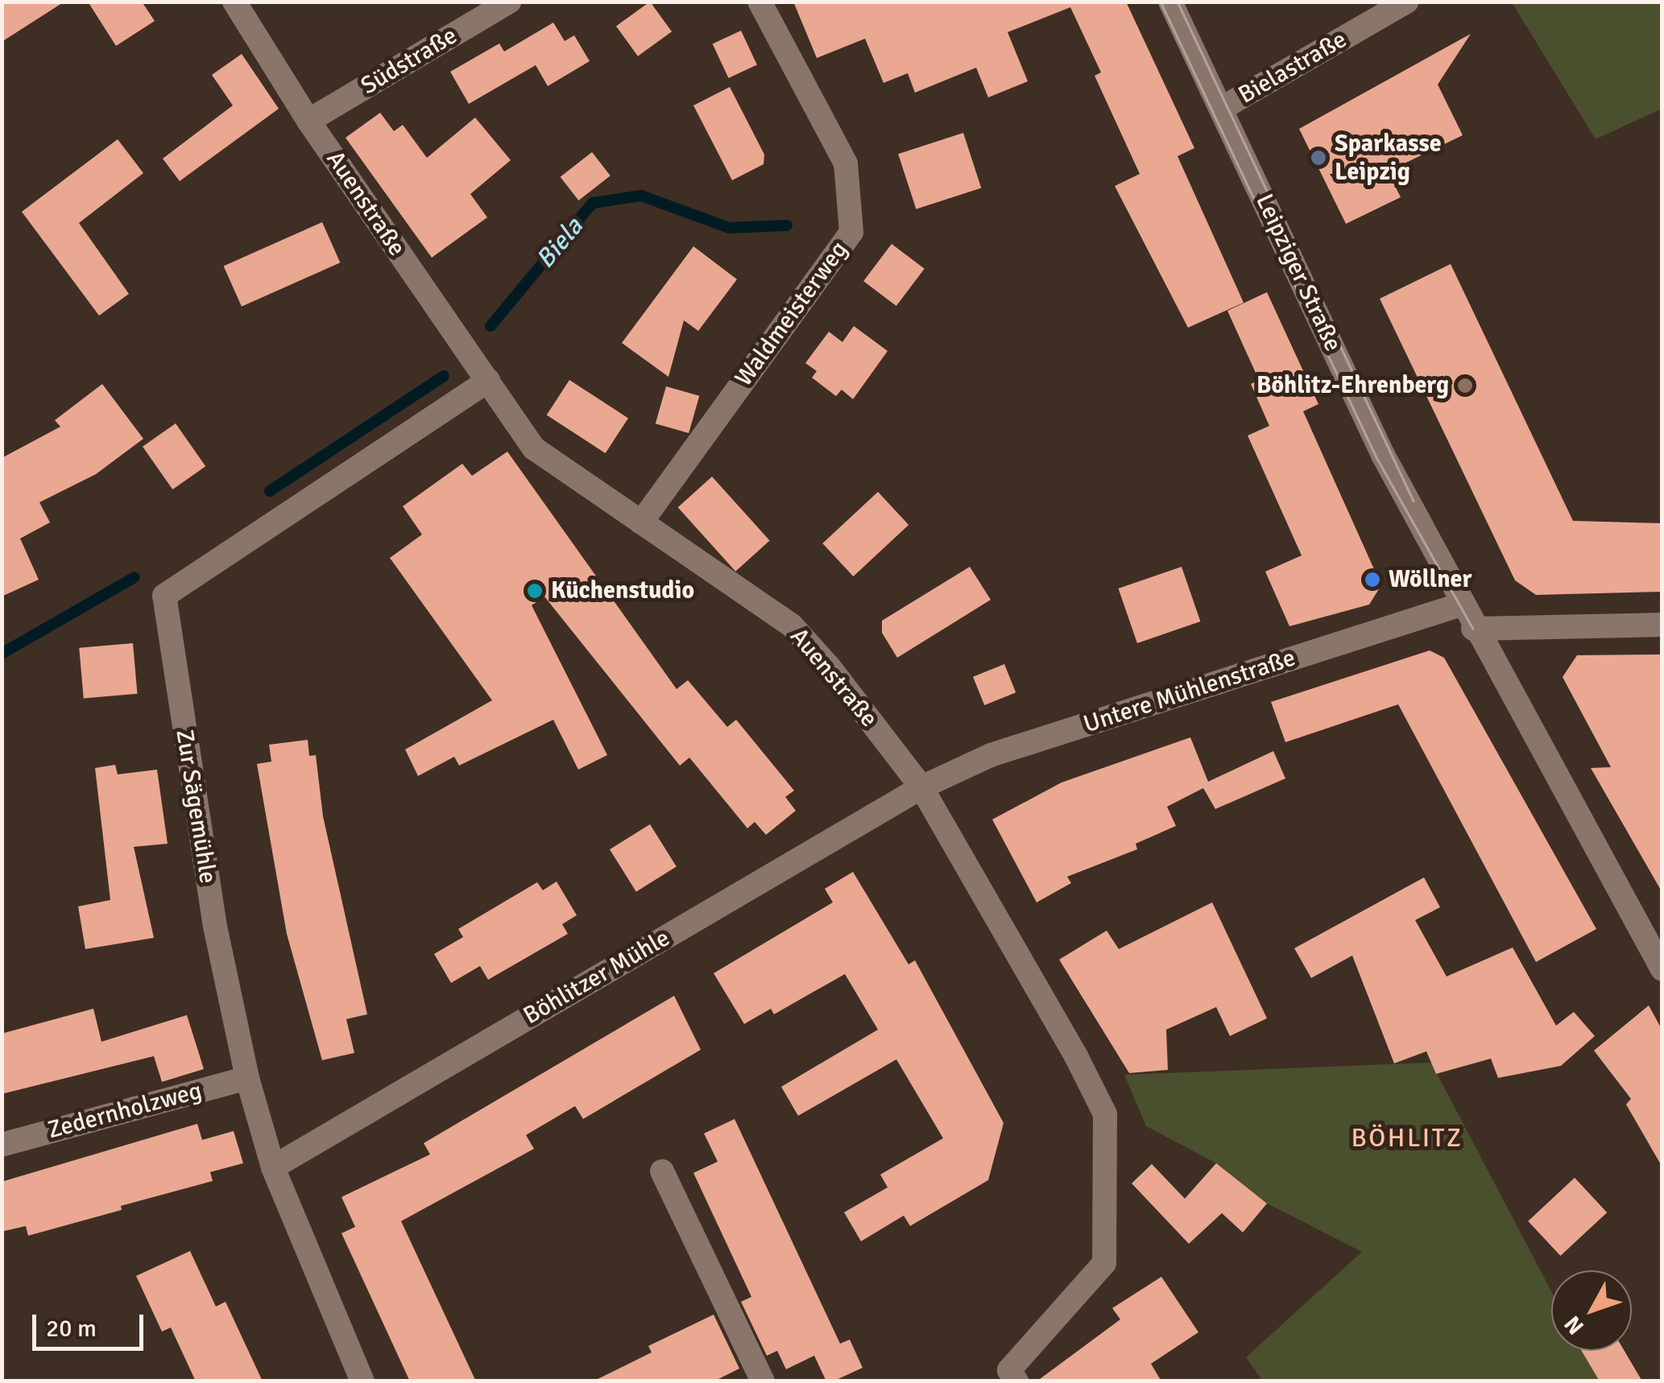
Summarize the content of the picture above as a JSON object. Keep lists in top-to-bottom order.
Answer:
{
  "streets": {
    "street": [
      "Südstraße",
      "Bielastraße",
      "Auenstraße",
      "Leipziger Straße",
      "Waldmeisterweg",
      "Untere Mühlenstraße",
      "Zur Sägemühle",
      "Böhlitzer Mühle",
      "Zedernholzweg"
    ]
  },
  "crossings": [
    ["Südstraße", "Auenstraße"],
    ["Bielastraße", "Leipziger Straße"],
    ["Auenstraße", "Waldmeisterweg"],
    ["Auenstraße", "Untere Mühlenstraße"],
    ["Auenstraße", "Zur Sägemühle"],
    ["Auenstraße", "Böhlitzer Mühle"],
    ["Leipziger Straße", "Untere Mühlenstraße"],
    ["Untere Mühlenstraße", "Böhlitzer Mühle"],
    ["Zur Sägemühle", "Böhlitzer Mühle"],
    ["Zur Sägemühle", "Zedernholzweg"]
  ],
  "districts": ["BÖHLITZ"],
  "water": ["Biela"],
  "places": [
    "Sparkasse Leipzig",
    "Böhlitz-Ehrenberg",
    "Wöllner",
    "Küchenstudio"
  ],
  "scale_bar": "20 m",
  "north": "bottom left"
}
